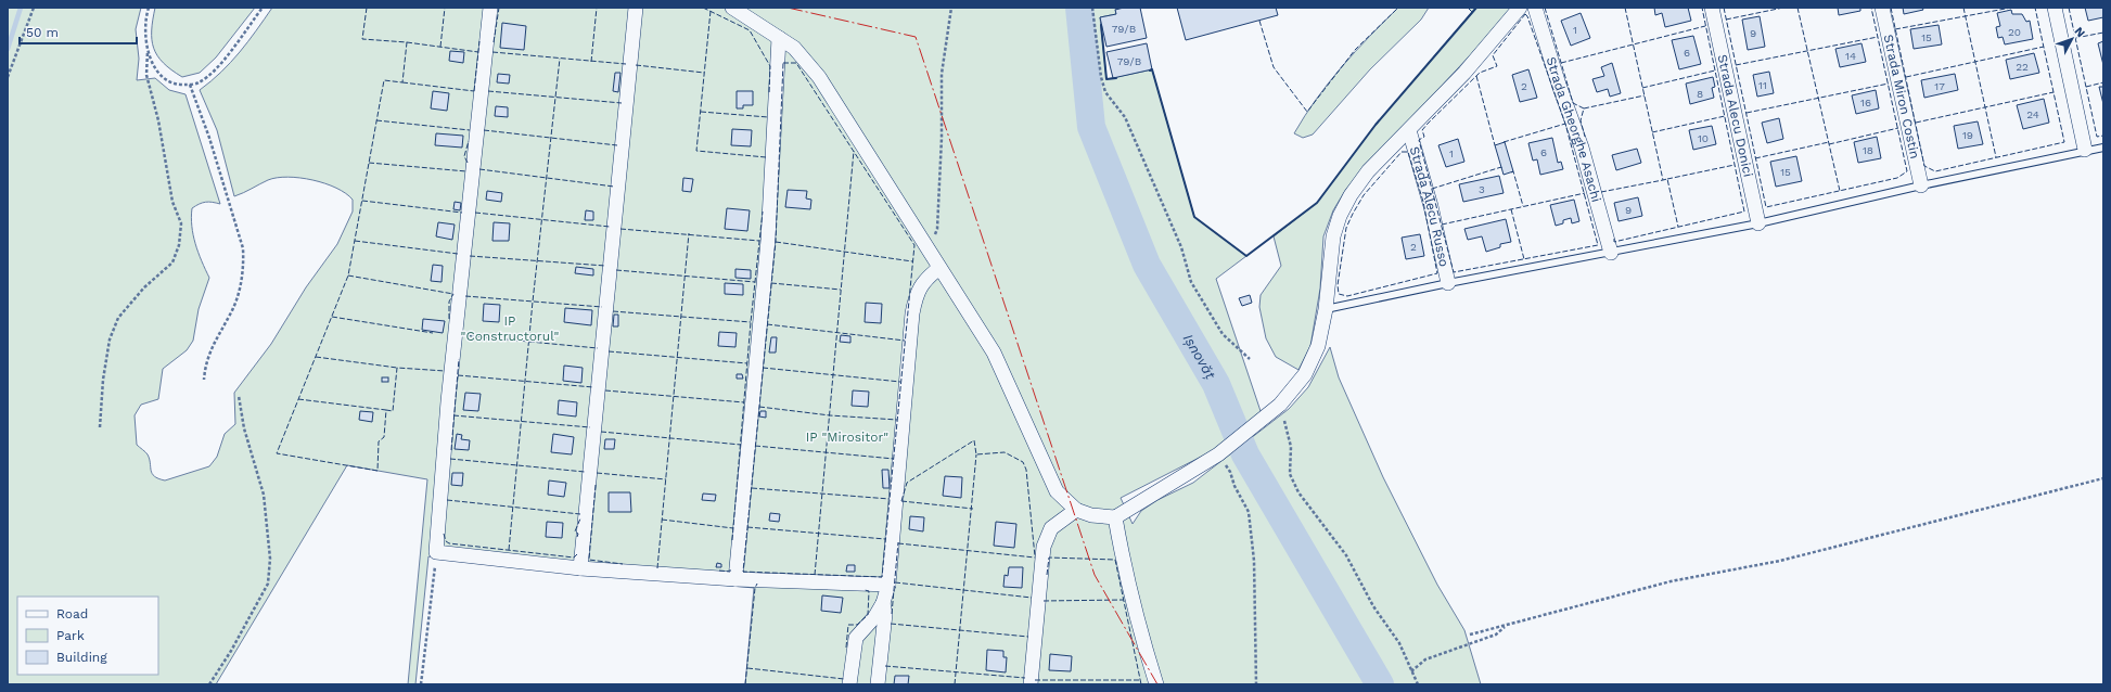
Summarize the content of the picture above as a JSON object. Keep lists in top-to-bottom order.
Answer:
{
  "streets": {
    "street": [
      "Strada Miron Costin",
      "Strada Alecu Donici",
      "Strada Gheorghe Asachi",
      "Strada Alecu Russo"
    ]
  },
  "water": ["Ișnovăț"],
  "parks": ["IP \"Constructorul\"", "IP \"Mirositor\""],
  "house_numbers": [
    "79/B",
    "1",
    "20",
    "9",
    "15",
    "6",
    "14",
    "79/B",
    "22",
    "11",
    "2",
    "17",
    "8",
    "16",
    "24",
    "19",
    "10",
    "18",
    "6",
    "1",
    "15",
    "3",
    "9",
    "2"
  ],
  "legend": ["Road", "Park", "Building"],
  "scale_bar": "50 m",
  "north": "top right"
}
